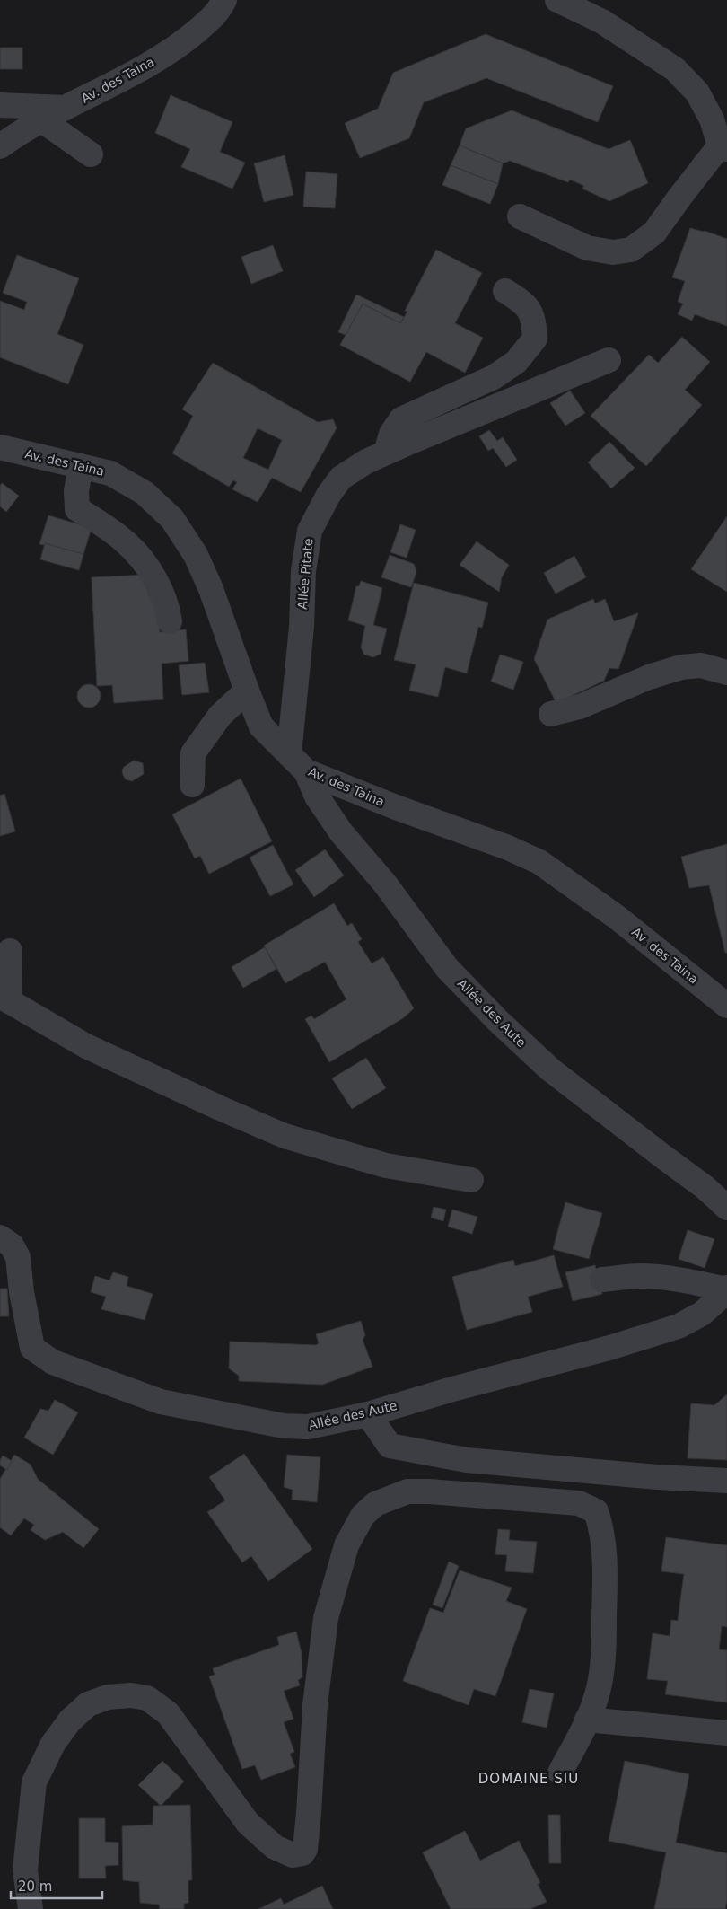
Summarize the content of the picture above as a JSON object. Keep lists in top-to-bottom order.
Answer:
{
  "streets": {
    "street": ["Av. des Taina", "Allée Pitate", "Allée des Aute"]
  },
  "crossings": [
    ["Av. des Taina", "Allée Pitate"],
    ["Av. des Taina", "Allée des Aute"]
  ],
  "districts": ["DOMAINE SIU"],
  "scale_bar": "20 m"
}
